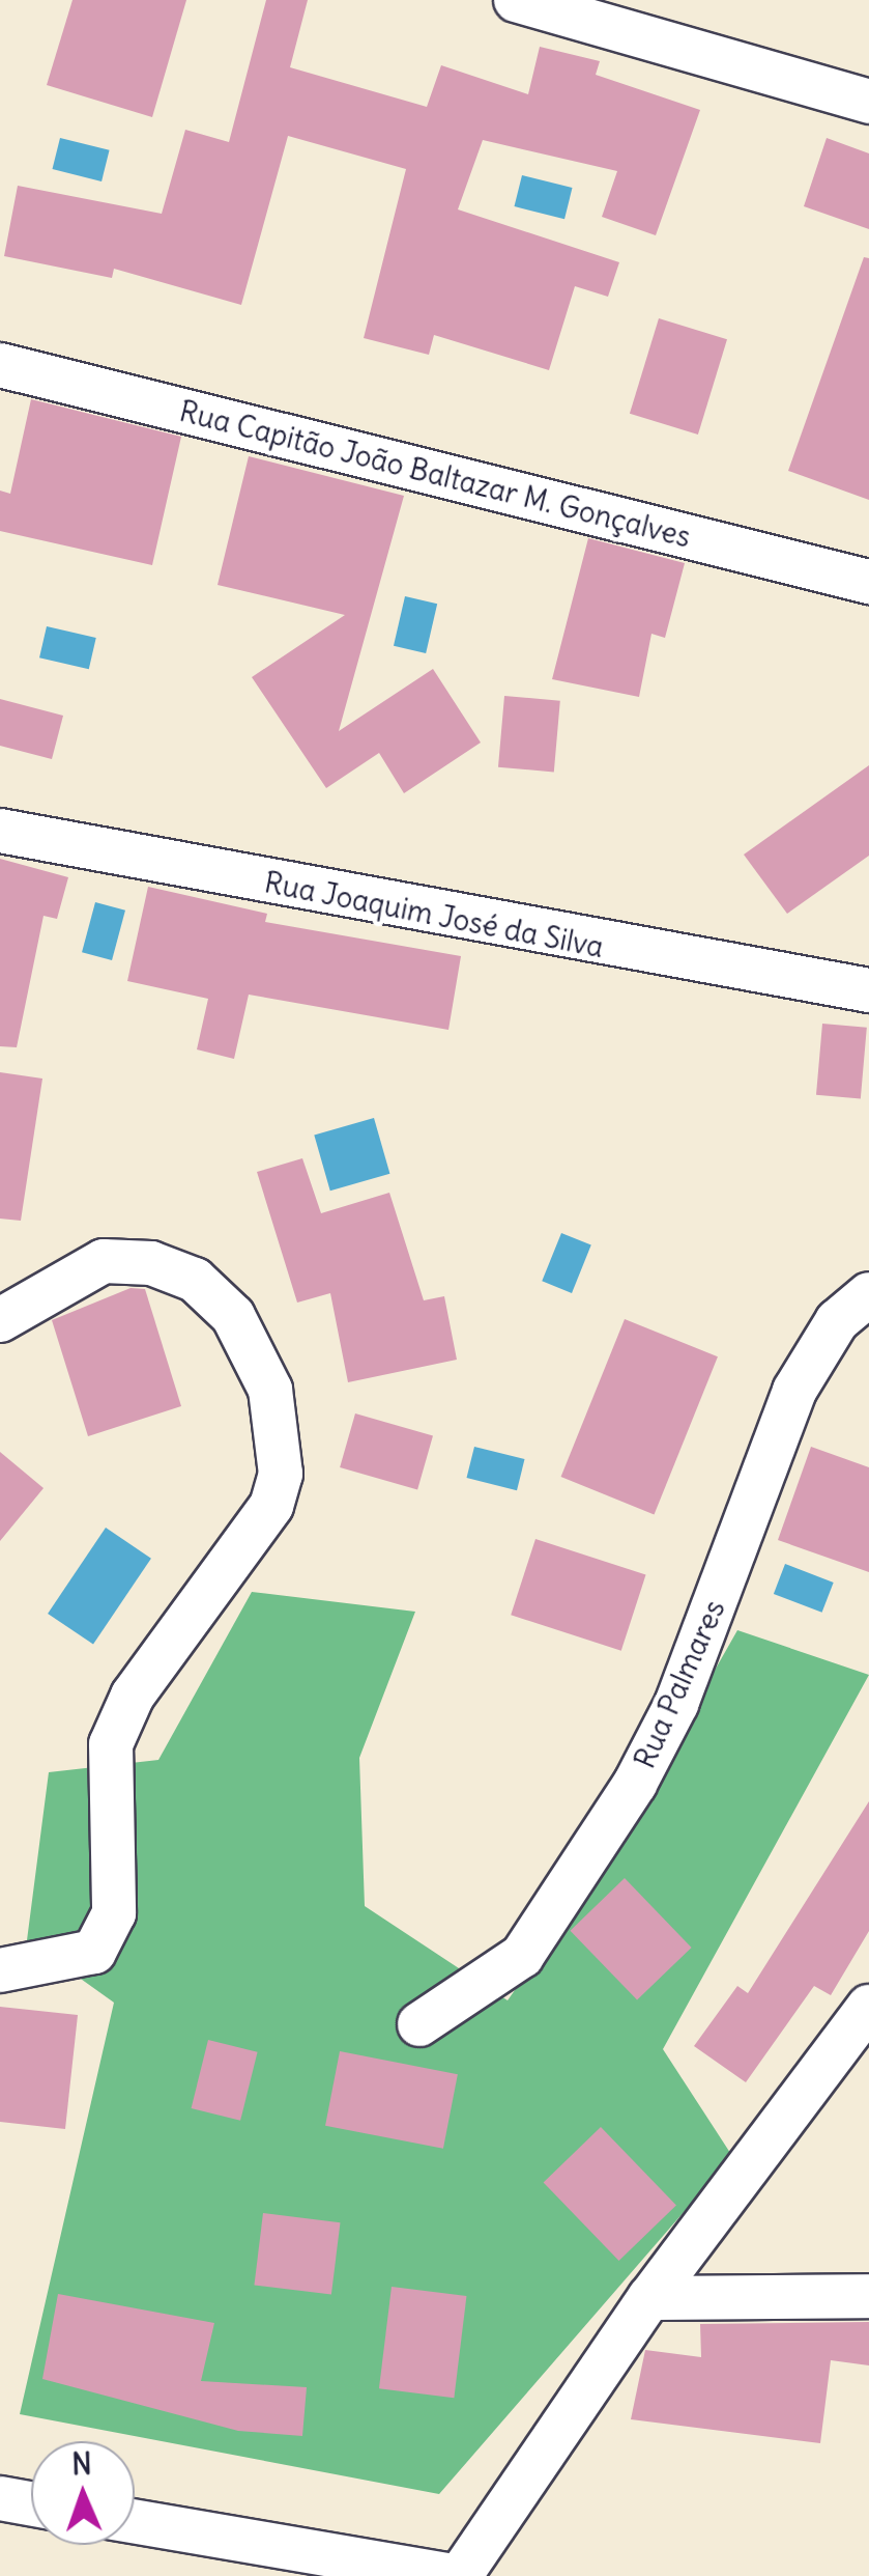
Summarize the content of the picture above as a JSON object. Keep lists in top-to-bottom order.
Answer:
{
  "streets": {
    "street": ["Rua Capitão João Baltazar M. Gonçalves", "Rua Joaquim José da Silva", "Rua Palmares"]
  },
  "north": "top"
}
